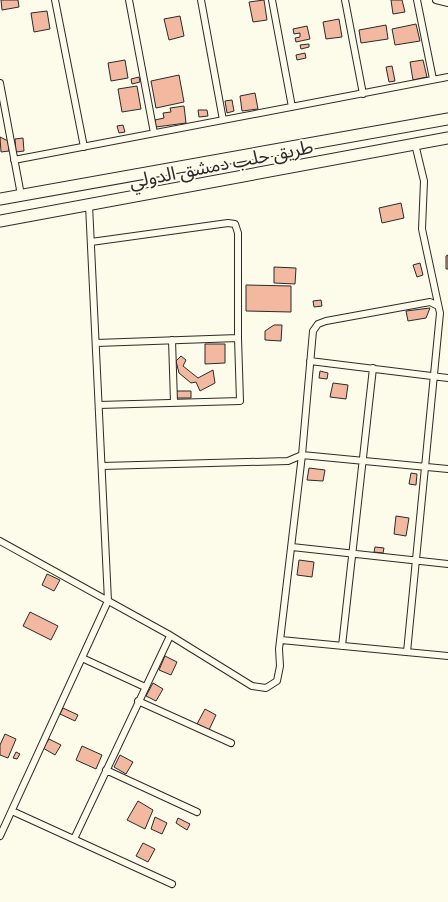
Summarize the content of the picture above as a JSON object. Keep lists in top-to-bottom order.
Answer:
{
  "streets": {
    "highway": ["طريق حلب دمشق الدولي"]
  }
}
